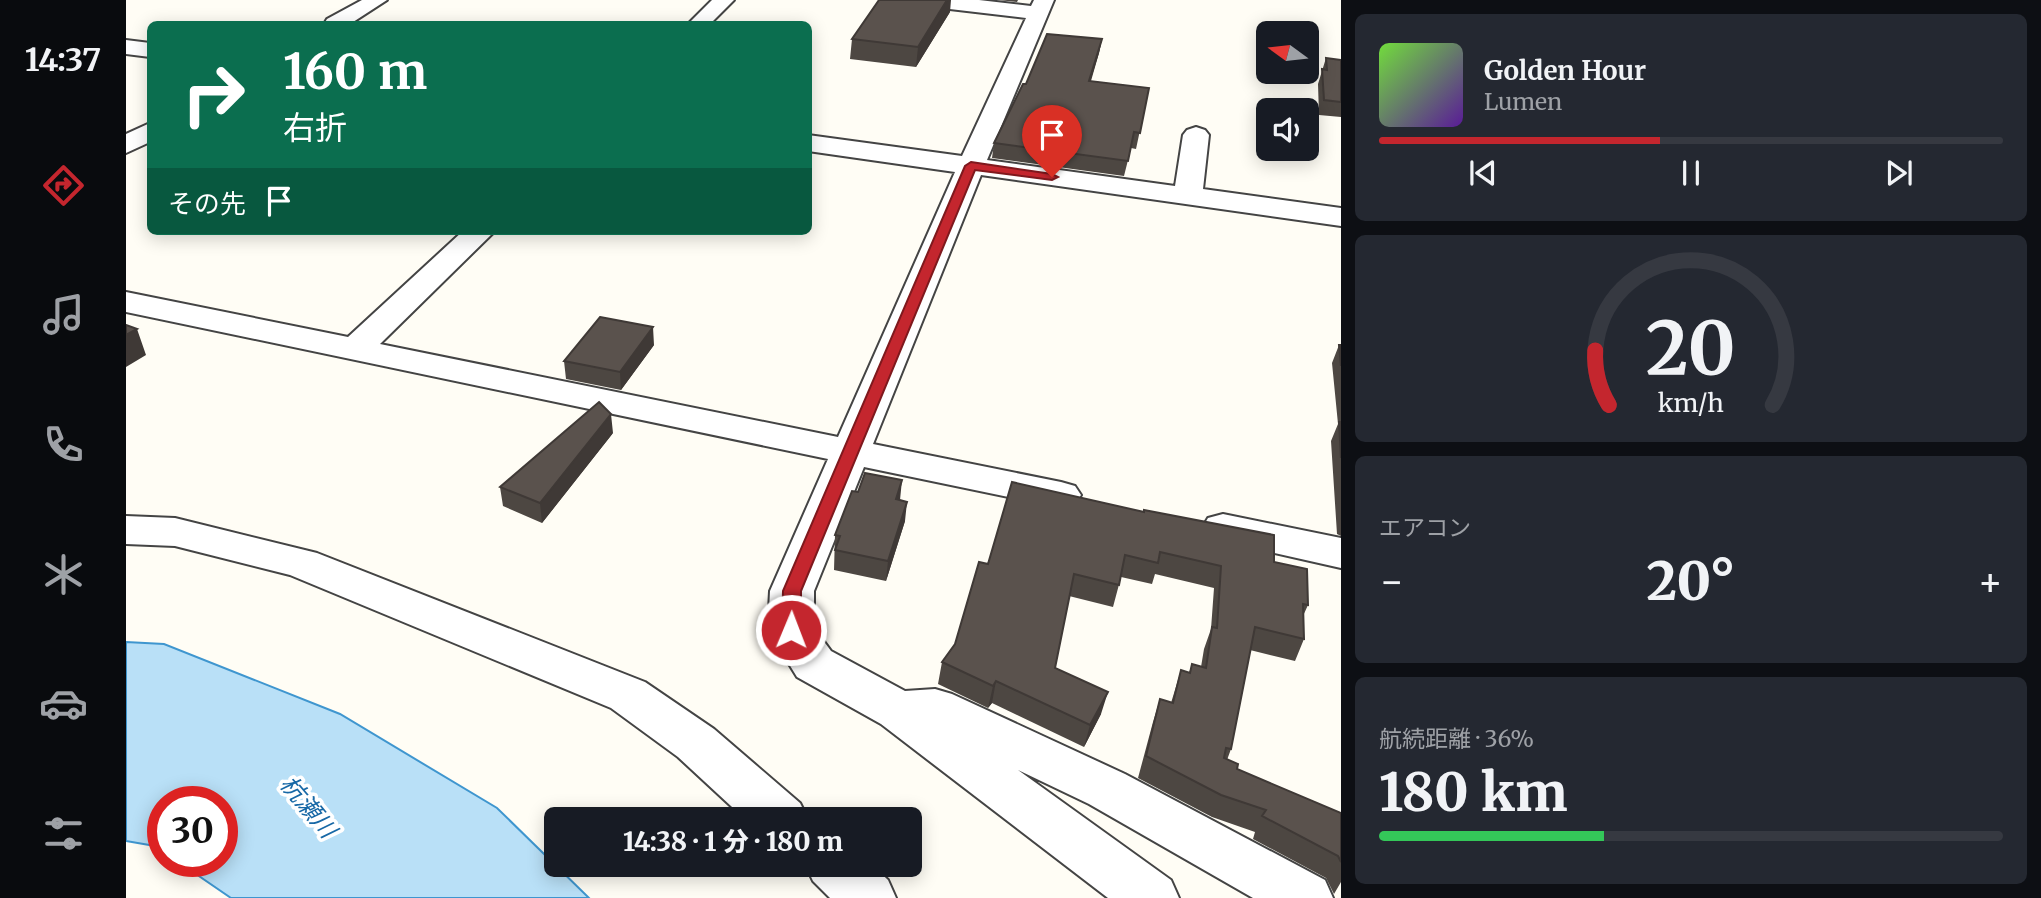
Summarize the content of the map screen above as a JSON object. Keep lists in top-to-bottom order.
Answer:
{
  "water": ["杭瀬川"],
  "north": "left",
  "page": {
    "tabs": "14:37",
    "turn": ["160 m", "右折"],
    "song": ["Golden Hour", "Lumen"],
    "then": "その先",
    "tile": [
      "エアコン",
      ["航続距離 · 36%", "180 km"]
    ],
    "heat": ["−", "20°", "+"],
    "limit": "30",
    "trip": "14:38 · 1 分 · 180 m",
    "gauge": ["20", "km/h"]
  }
}
